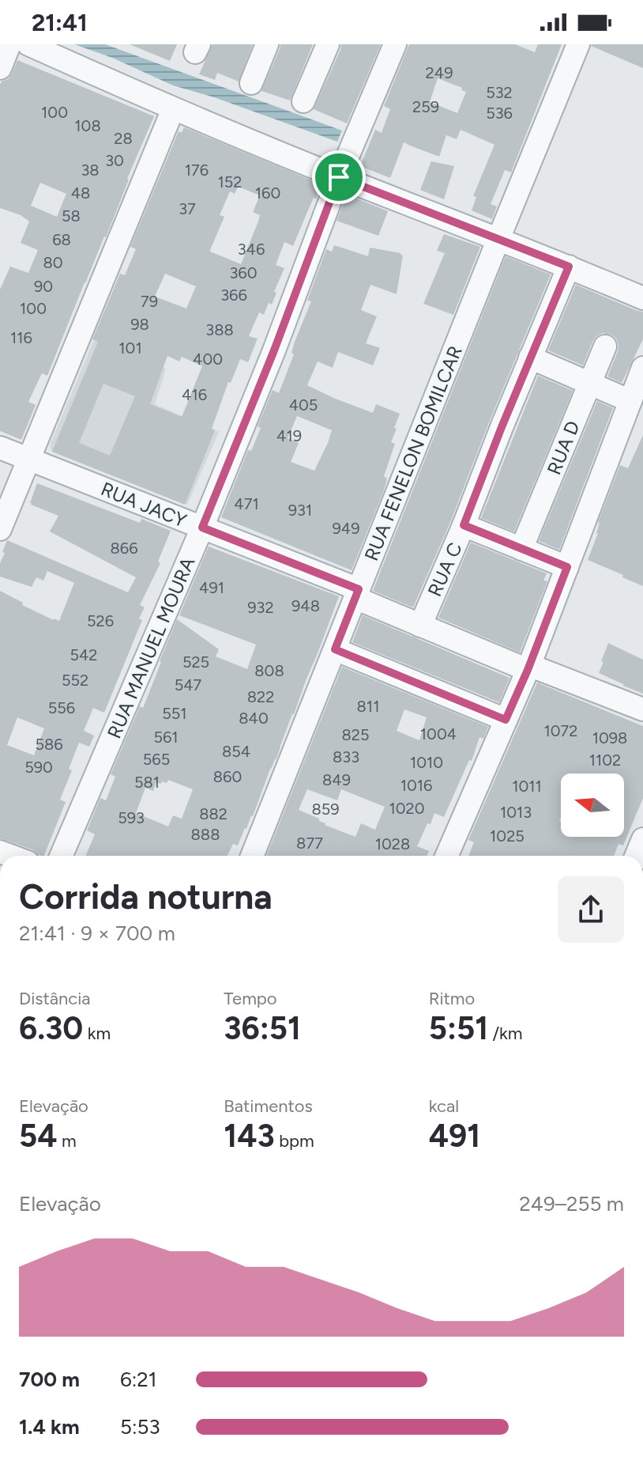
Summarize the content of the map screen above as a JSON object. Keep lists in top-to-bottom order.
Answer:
{
  "streets": {
    "street": [
      "RUA D",
      "RUA FENELON BOMILCAR",
      "RUA JACY",
      "RUA C",
      "RUA MANUEL MOURA"
    ]
  },
  "crossings": [
    ["RUA FENELON BOMILCAR", "RUA JACY"],
    ["RUA JACY", "RUA C"],
    ["RUA JACY", "RUA MANUEL MOURA"]
  ],
  "house_numbers": [
    "249",
    "532",
    "259",
    "100",
    "536",
    "108",
    "28",
    "30",
    "38",
    "176",
    "152",
    "48",
    "160",
    "37",
    "58",
    "68",
    "346",
    "80",
    "360",
    "90",
    "366",
    "79",
    "100",
    "98",
    "388",
    "116",
    "101",
    "400",
    "416",
    "405",
    "419",
    "471",
    "931",
    "949",
    "866",
    "491",
    "948",
    "932",
    "526",
    "542",
    "525",
    "808",
    "552",
    "547",
    "822",
    "811",
    "556",
    "551",
    "840",
    "1072",
    "1004",
    "825",
    "561",
    "1098",
    "586",
    "854",
    "833",
    "565",
    "1102",
    "1010",
    "590",
    "860",
    "849",
    "581",
    "1016",
    "1011",
    "1020",
    "859",
    "1013",
    "882",
    "593",
    "888",
    "1025",
    "877",
    "1028"
  ],
  "north": "left",
  "page": {
    "status": "21:41",
    "heading": ["Corrida noturna", "21:41 · 9 × 700 m"],
    "stats": [
      ["Distância", "6.30 km"],
      ["Tempo", "36:51"],
      ["Ritmo", "5:51 /km"],
      ["Elevação", "54 m"],
      ["Batimentos", "143 bpm"],
      ["kcal", "491"]
    ],
    "chart": ["Elevação", "249–255 m"],
    "list": [
      {
        "name": "700 m",
        "note": "6:21"
      },
      {
        "name": "1.4 km",
        "note": "5:53"
      }
    ]
  }
}
